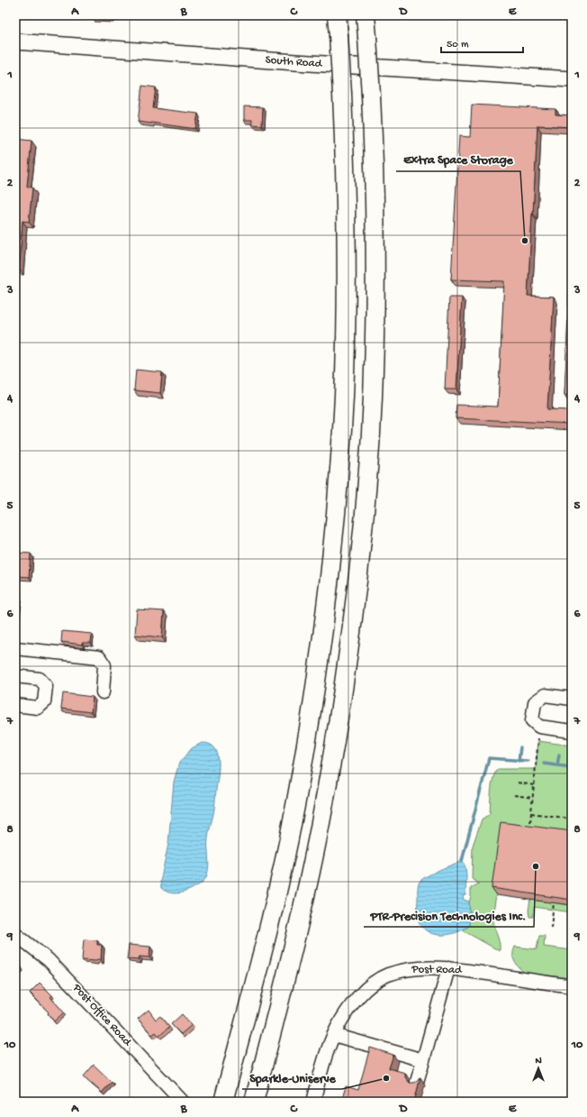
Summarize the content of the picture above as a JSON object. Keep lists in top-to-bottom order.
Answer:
{
  "streets": {
    "main road": ["South Road"],
    "street": ["Post Road", "Post Office Road"]
  },
  "places": ["Extra Space Storage", "PTR-Precision Technologies Inc.", "Sparkle-Uniserve"],
  "scale_bar": "50 m",
  "north": "top",
  "grid": {
    "columns": [
      "A",
      "B",
      "C",
      "D",
      "E"
    ],
    "rows": [
      "1",
      "2",
      "3",
      "4",
      "5",
      "6",
      "7",
      "8",
      "9",
      "10"
    ]
  }
}
